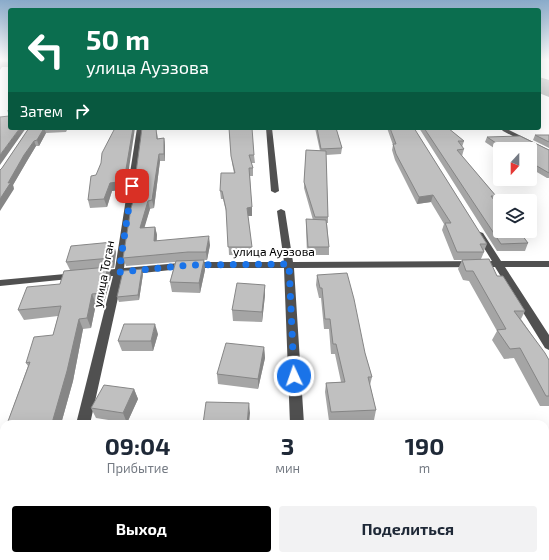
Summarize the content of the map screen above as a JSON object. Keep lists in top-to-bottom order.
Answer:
{
  "streets": {
    "street": ["улица Ауэзова", "улица Тоган"]
  },
  "crossings": [
    ["улица Ауэзова", "улица Тоган"]
  ],
  "north": "bottom",
  "page": {
    "turn": ["50 m", "улица Ауэзова"],
    "then": "Затем",
    "eta": [
      "09:04",
      "Прибытие",
      "3",
      "мин",
      "190",
      "m"
    ],
    "buttons": ["Выход", "Поделиться"]
  }
}
